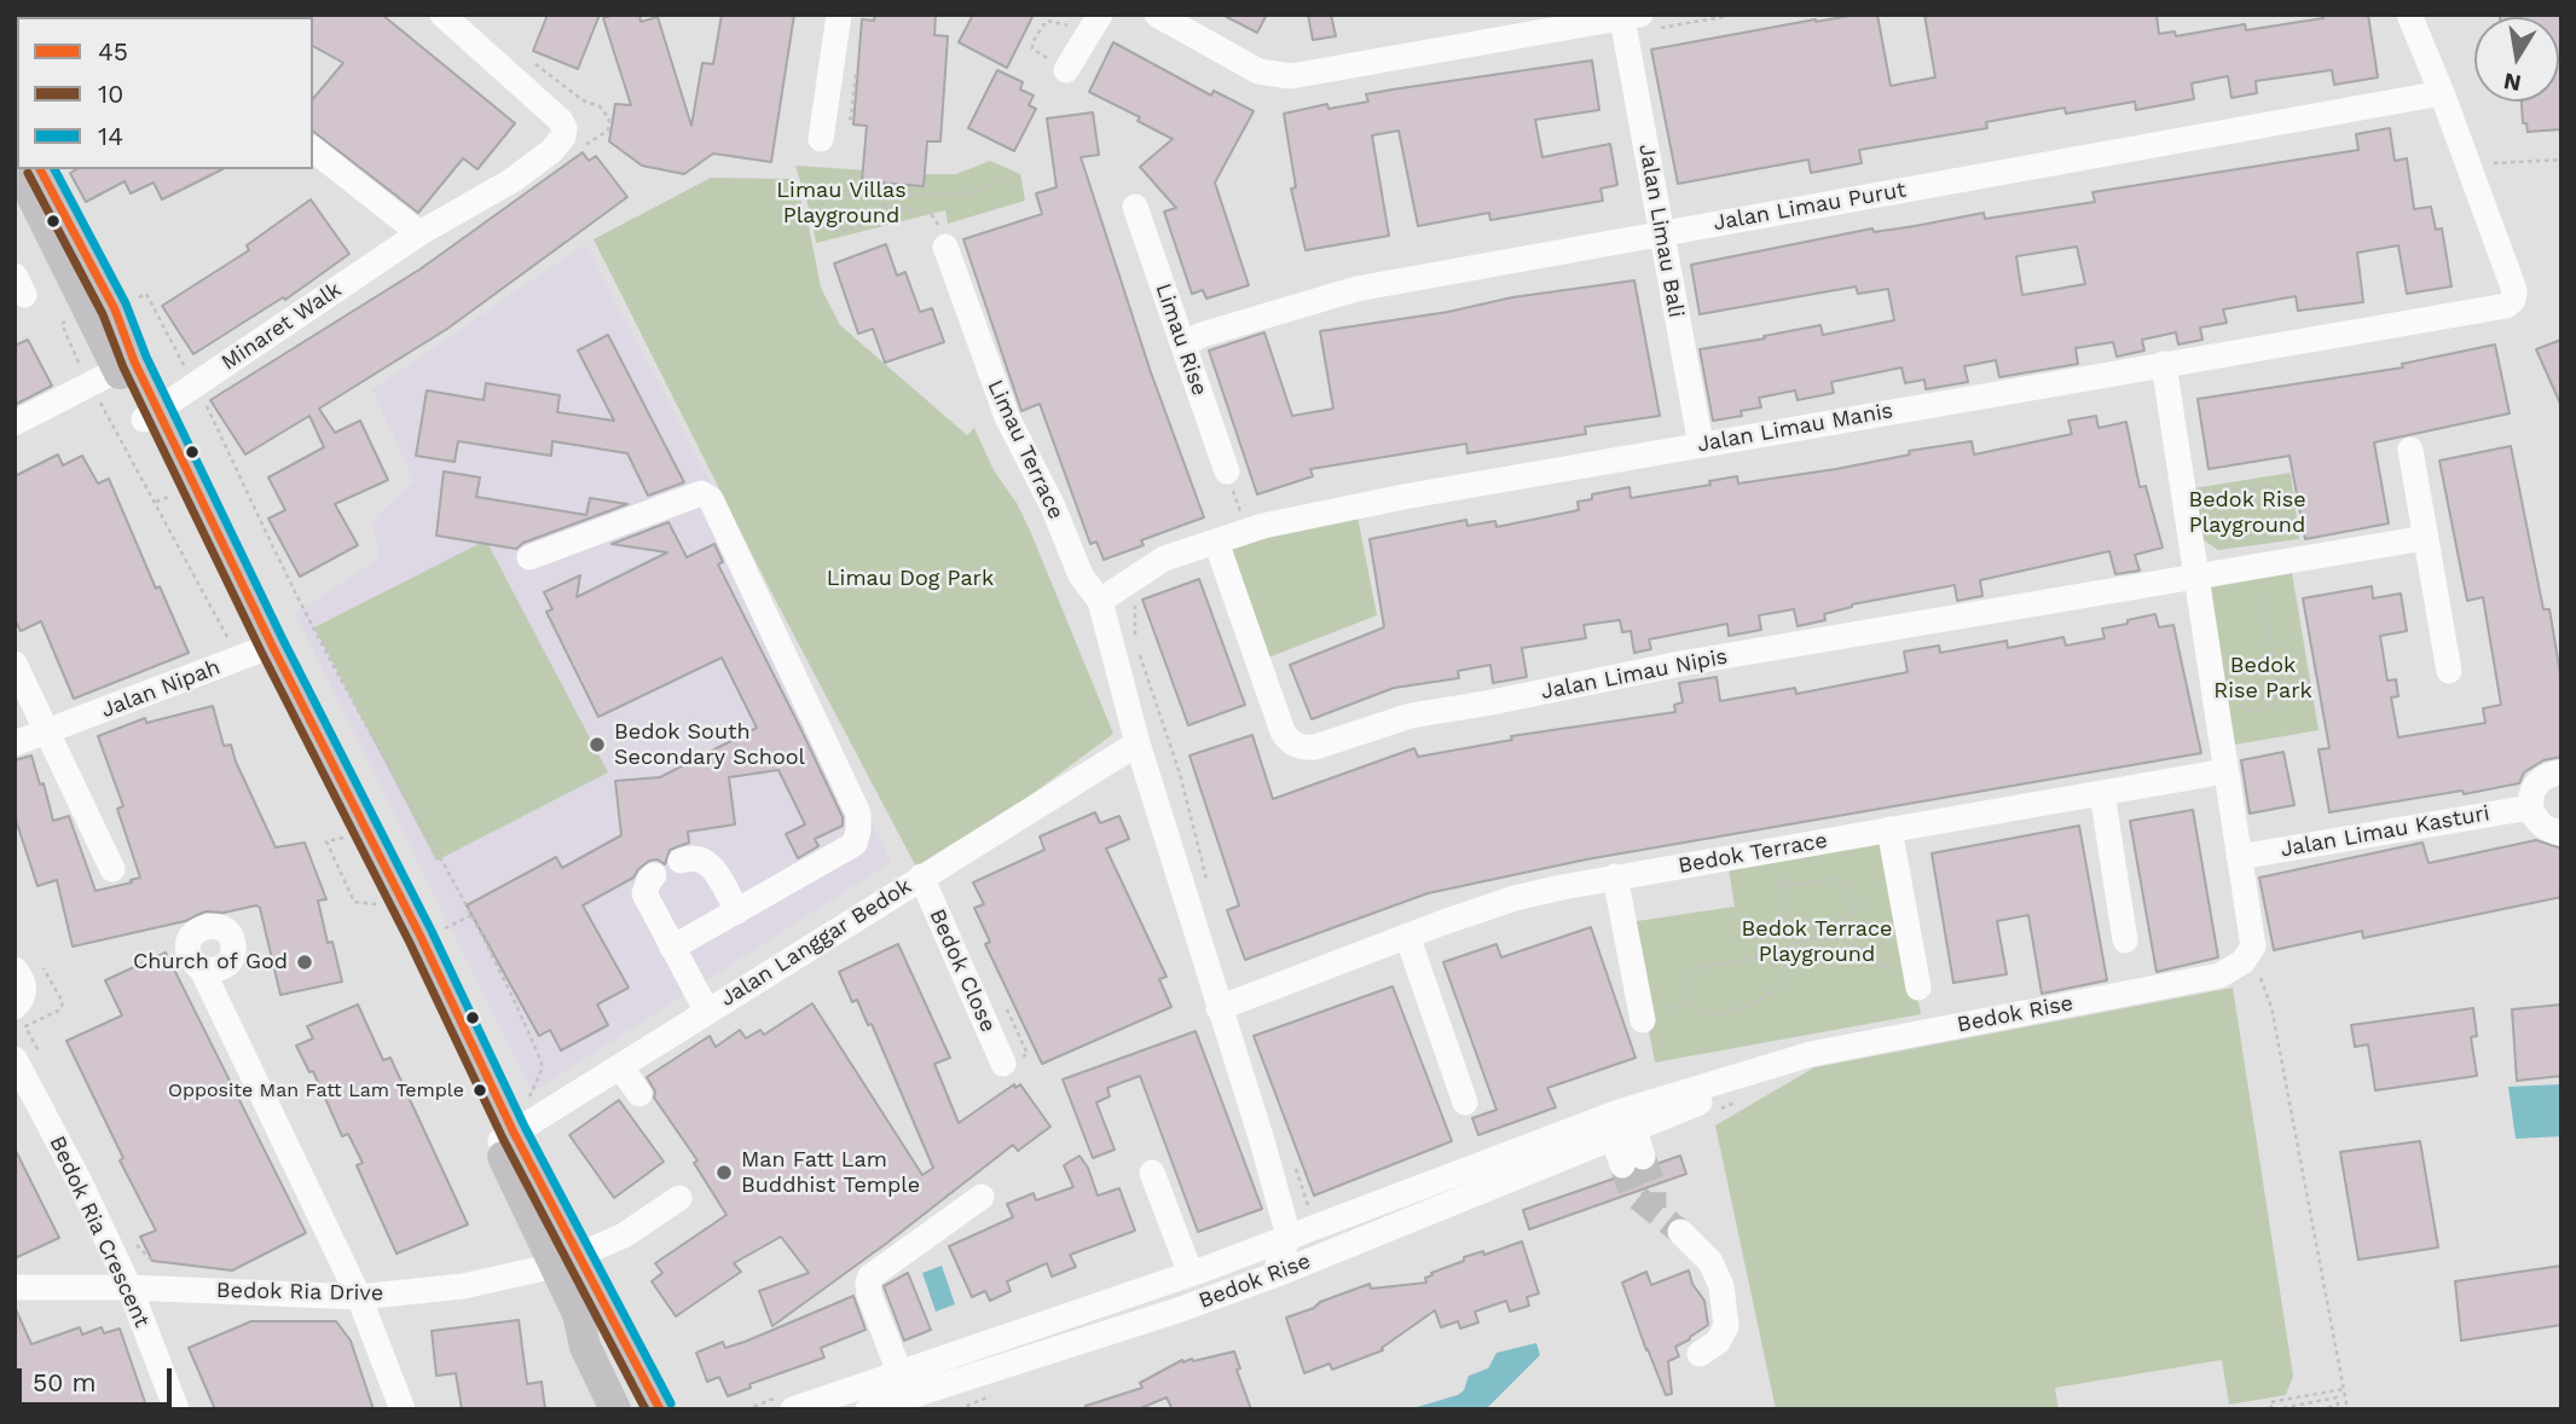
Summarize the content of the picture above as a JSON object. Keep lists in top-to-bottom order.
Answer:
{
  "streets": {
    "street": [
      "Jalan Limau Purut",
      "Jalan Limau Bali",
      "Minaret Walk",
      "Limau Rise",
      "Jalan Limau Manis",
      "Limau Terrace",
      "Jalan Limau Nipis",
      "Jalan Nipah",
      "Jalan Limau Kasturi",
      "Bedok Terrace",
      "Jalan Langgar Bedok",
      "Bedok Close",
      "Bedok Rise",
      "Bedok Ria Crescent",
      "Bedok Ria Drive"
    ]
  },
  "crossings": [
    ["Jalan Limau Purut", "Jalan Limau Bali"],
    ["Jalan Limau Purut", "Limau Rise"],
    ["Jalan Limau Bali", "Jalan Limau Manis"],
    ["Jalan Limau Manis", "Limau Terrace"],
    ["Jalan Limau Manis", "Jalan Limau Nipis"],
    ["Jalan Langgar Bedok", "Bedok Close"],
    ["Bedok Ria Crescent", "Bedok Ria Drive"]
  ],
  "parks": [
    "Limau Villas Playground",
    "Bedok Rise Playground",
    "Limau Dog Park",
    "Bedok Rise Park",
    "Bedok Terrace Playground"
  ],
  "places": [
    "Bedok South Secondary School",
    "Church of God",
    "Opposite Man Fatt Lam Temple",
    "Man Fatt Lam Buddhist Temple"
  ],
  "lines": ["transit line 45", "transit line 14", "transit line 10"],
  "legend": ["45", "10", "14"],
  "scale_bar": "50 m",
  "north": "bottom"
}
